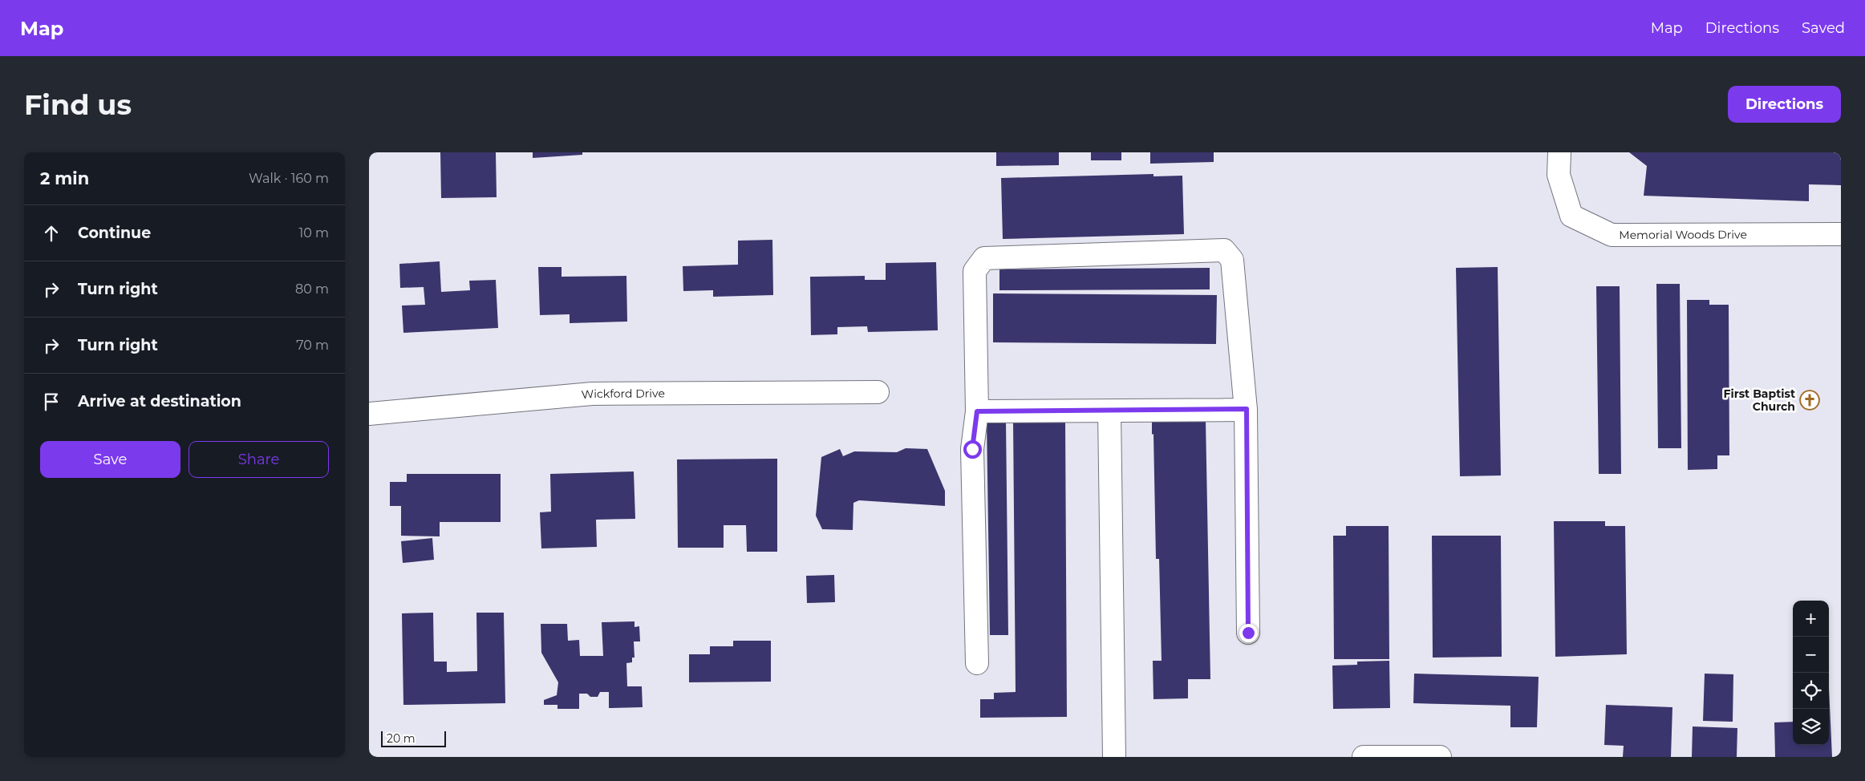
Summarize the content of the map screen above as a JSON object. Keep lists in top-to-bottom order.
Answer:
{
  "streets": {
    "street": ["Memorial Woods Drive", "Wickford Drive"]
  },
  "places": {
    "church": ["First Baptist Church"]
  },
  "scale_bar": "20 m",
  "page": {
    "header": "Map",
    "nav": ["Map", "Directions", "Saved"],
    "buttons": [
      "Directions",
      ["Save", "Share"]
    ],
    "title": "Find us",
    "heading": ["2 min", "Walk · 160 m"],
    "list": [
      ["Continue", "10 m"],
      ["Turn right", "80 m"],
      ["Turn right", "70 m"],
      "Arrive at destination"
    ],
    "map_buttons": ["+", "−"],
    "scale": "20 m"
  }
}
